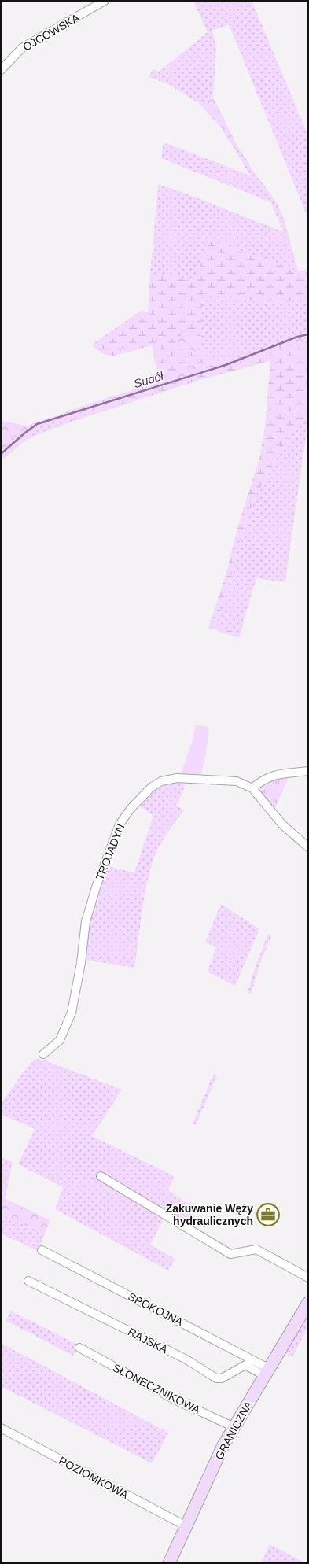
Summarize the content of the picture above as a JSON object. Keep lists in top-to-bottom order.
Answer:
{
  "streets": {
    "street": [
      "OJCOWSKA",
      "TROJADYN",
      "SPOKOJNA",
      "RAJSKA",
      "SŁONECZNIKOWA",
      "GRANICZNA",
      "POZIOMKOWA"
    ]
  },
  "crossings": [
    ["SPOKOJNA", "RAJSKA"],
    ["SPOKOJNA", "GRANICZNA"],
    ["RAJSKA", "GRANICZNA"],
    ["SŁONECZNIKOWA", "GRANICZNA"],
    ["GRANICZNA", "POZIOMKOWA"]
  ],
  "water": ["Sudół"],
  "places": {
    "office": ["Zakuwanie Węży hydraulicznych"]
  }
}
